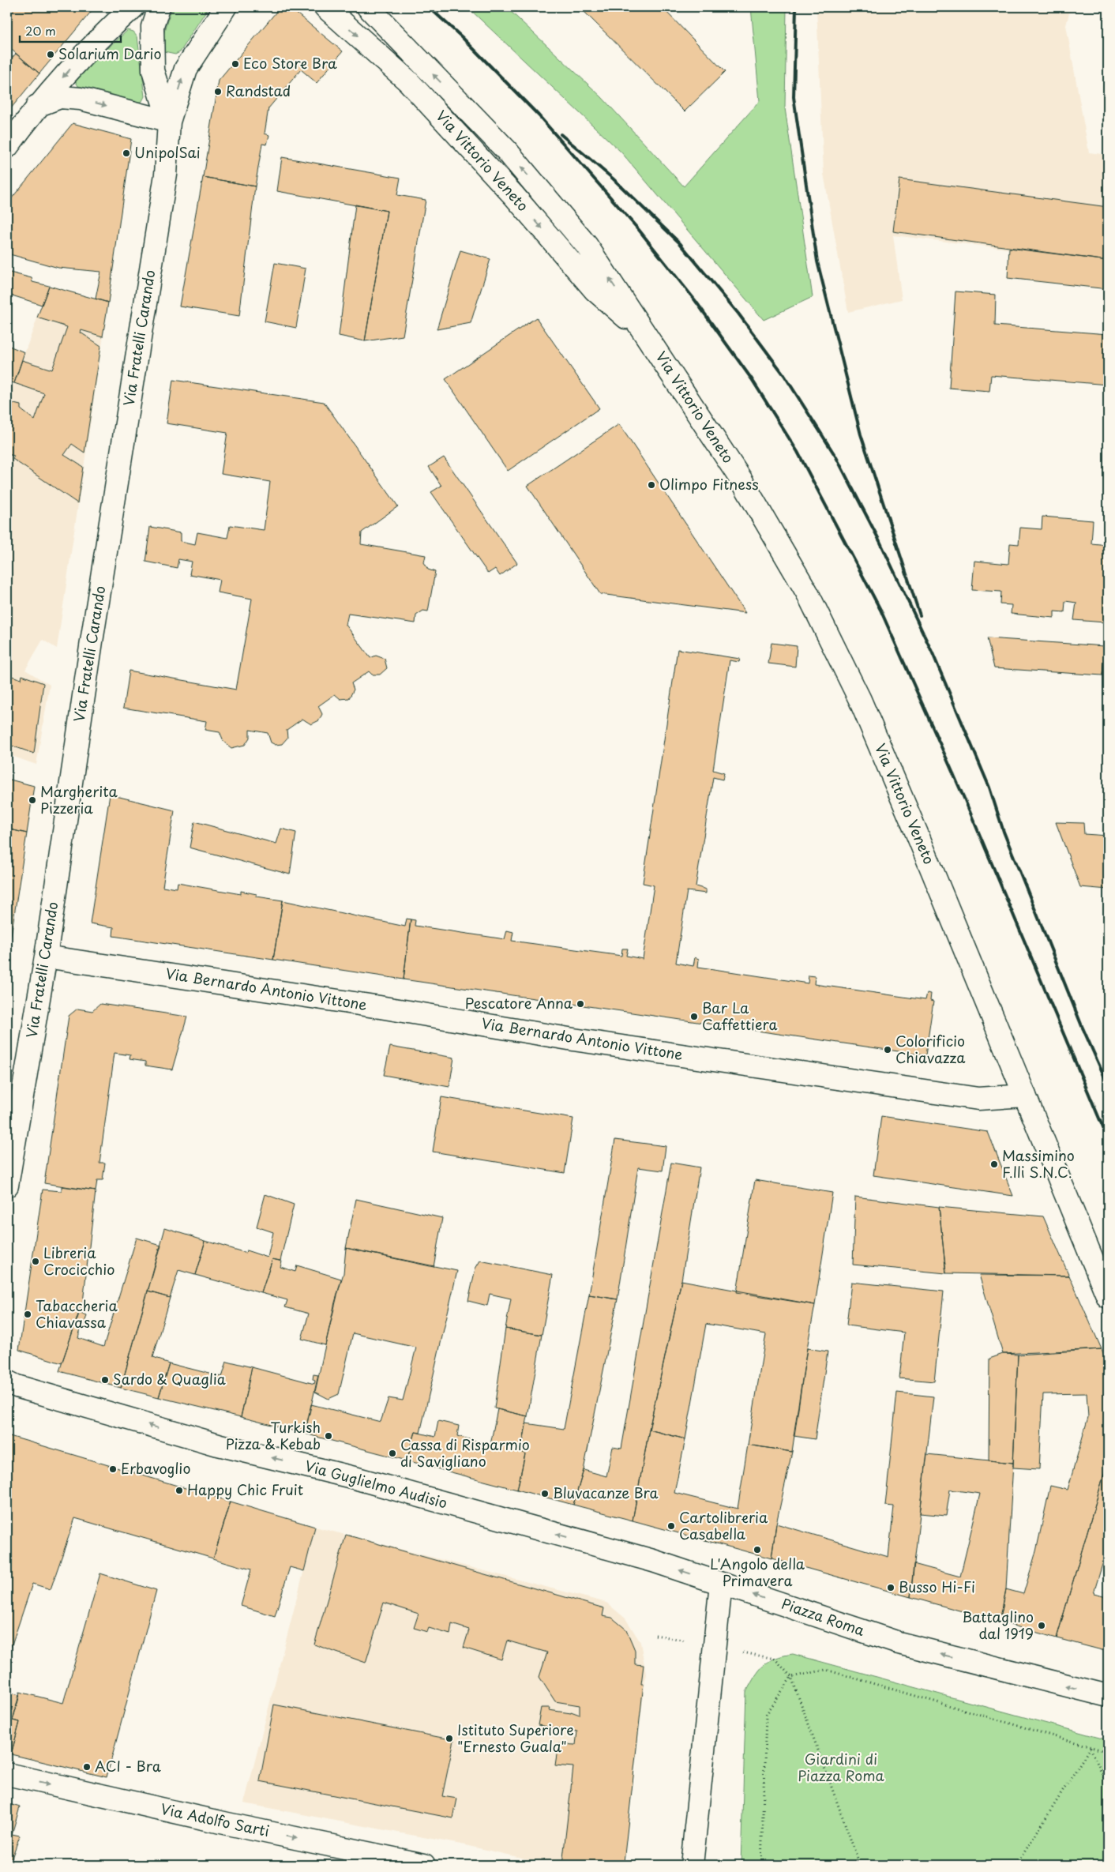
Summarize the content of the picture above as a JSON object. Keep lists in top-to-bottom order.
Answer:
{
  "streets": {
    "street": [
      "Via Vittorio Veneto",
      "Via Fratelli Carando",
      "Via Bernardo Antonio Vittone",
      "Via Guglielmo Audisio",
      "Piazza Roma",
      "Via Adolfo Sarti"
    ]
  },
  "crossings": [
    ["Via Vittorio Veneto", "Via Bernardo Antonio Vittone"],
    ["Via Fratelli Carando", "Via Bernardo Antonio Vittone"],
    ["Via Guglielmo Audisio", "Piazza Roma"]
  ],
  "one_way": ["Via Guglielmo Audisio", "Piazza Roma", "Via Adolfo Sarti"],
  "parks": ["Giardini di Piazza Roma"],
  "places": [
    "Solarium Dario",
    "Eco Store Bra",
    "Randstad",
    "UnipolSai",
    "Olimpo Fitness",
    "Margherita Pizzeria",
    "Pescatore Anna",
    "Bar La Caffettiera",
    "Colorificio Chiavazza",
    "Massimino F.lli S.N.C.",
    "Libreria Crocicchio",
    "Tabaccheria Chiavassa",
    "Sardo & Quaglia",
    "Turkish Pizza & Kebab",
    "Cassa di Risparmio di Savigliano",
    "Erbavoglio",
    "Happy Chic Fruit",
    "Bluvacanze Bra",
    "Cartolibreria Casabella",
    "L'Angolo della Primavera",
    "Busso Hi-Fi",
    "Battaglino dal 1919",
    "Istituto Superiore \"Ernesto Guala\"",
    "ACI - Bra"
  ],
  "scale_bar": "20 m"
}
